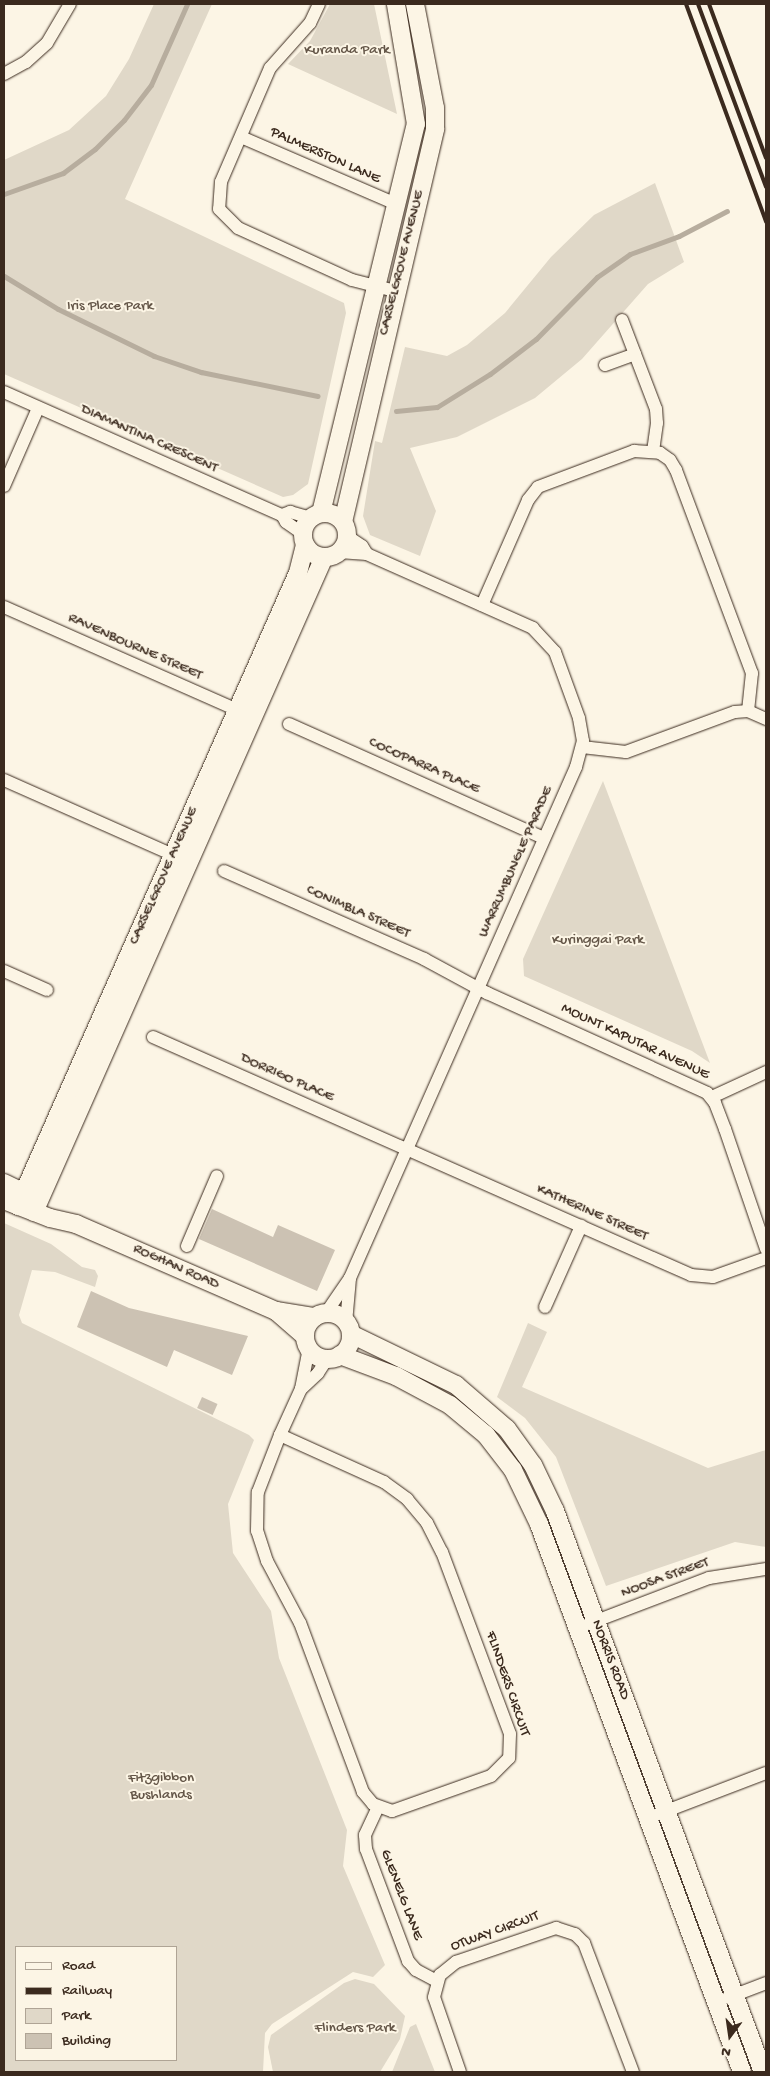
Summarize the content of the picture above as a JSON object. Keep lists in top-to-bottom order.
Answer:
{
  "streets": {
    "main road": ["CARSELGROVE AVENUE", "ROGHAN ROAD", "NORRIS ROAD"],
    "street": [
      "PALMERSTON LANE",
      "DIAMANTINA CRESCENT",
      "RAVENBOURNE STREET",
      "COCOPARRA PLACE",
      "WARRUMBUNGLE PARADE",
      "CONIMBLA STREET",
      "MOUNT KAPUTAR AVENUE",
      "DORRIGO PLACE",
      "KATHERINE STREET",
      "NOOSA STREET",
      "FLINDERS CIRCUIT",
      "GLENELG LANE",
      "OTWAY CIRCUIT"
    ]
  },
  "crossings": [
    ["PALMERSTON LANE", "CARSELGROVE AVENUE"],
    ["CARSELGROVE AVENUE", "DIAMANTINA CRESCENT"],
    ["CARSELGROVE AVENUE", "RAVENBOURNE STREET"],
    ["CARSELGROVE AVENUE", "WARRUMBUNGLE PARADE"],
    ["CARSELGROVE AVENUE", "ROGHAN ROAD"],
    ["DIAMANTINA CRESCENT", "WARRUMBUNGLE PARADE"],
    ["COCOPARRA PLACE", "WARRUMBUNGLE PARADE"],
    ["WARRUMBUNGLE PARADE", "CONIMBLA STREET"],
    ["WARRUMBUNGLE PARADE", "MOUNT KAPUTAR AVENUE"],
    ["WARRUMBUNGLE PARADE", "DORRIGO PLACE"],
    ["WARRUMBUNGLE PARADE", "KATHERINE STREET"],
    ["WARRUMBUNGLE PARADE", "ROGHAN ROAD"],
    ["WARRUMBUNGLE PARADE", "NORRIS ROAD"],
    ["CONIMBLA STREET", "MOUNT KAPUTAR AVENUE"],
    ["DORRIGO PLACE", "KATHERINE STREET"],
    ["ROGHAN ROAD", "NORRIS ROAD"],
    ["NOOSA STREET", "NORRIS ROAD"],
    ["FLINDERS CIRCUIT", "GLENELG LANE"],
    ["GLENELG LANE", "OTWAY CIRCUIT"]
  ],
  "parks": [
    "Kuranda Park",
    "Iris Place Park",
    "Kuringgai Park",
    "Fitzgibbon Bushlands",
    "Flinders Park"
  ],
  "legend": [
    "Road",
    "Railway",
    "Park",
    "Building"
  ],
  "north": "bottom"
}
